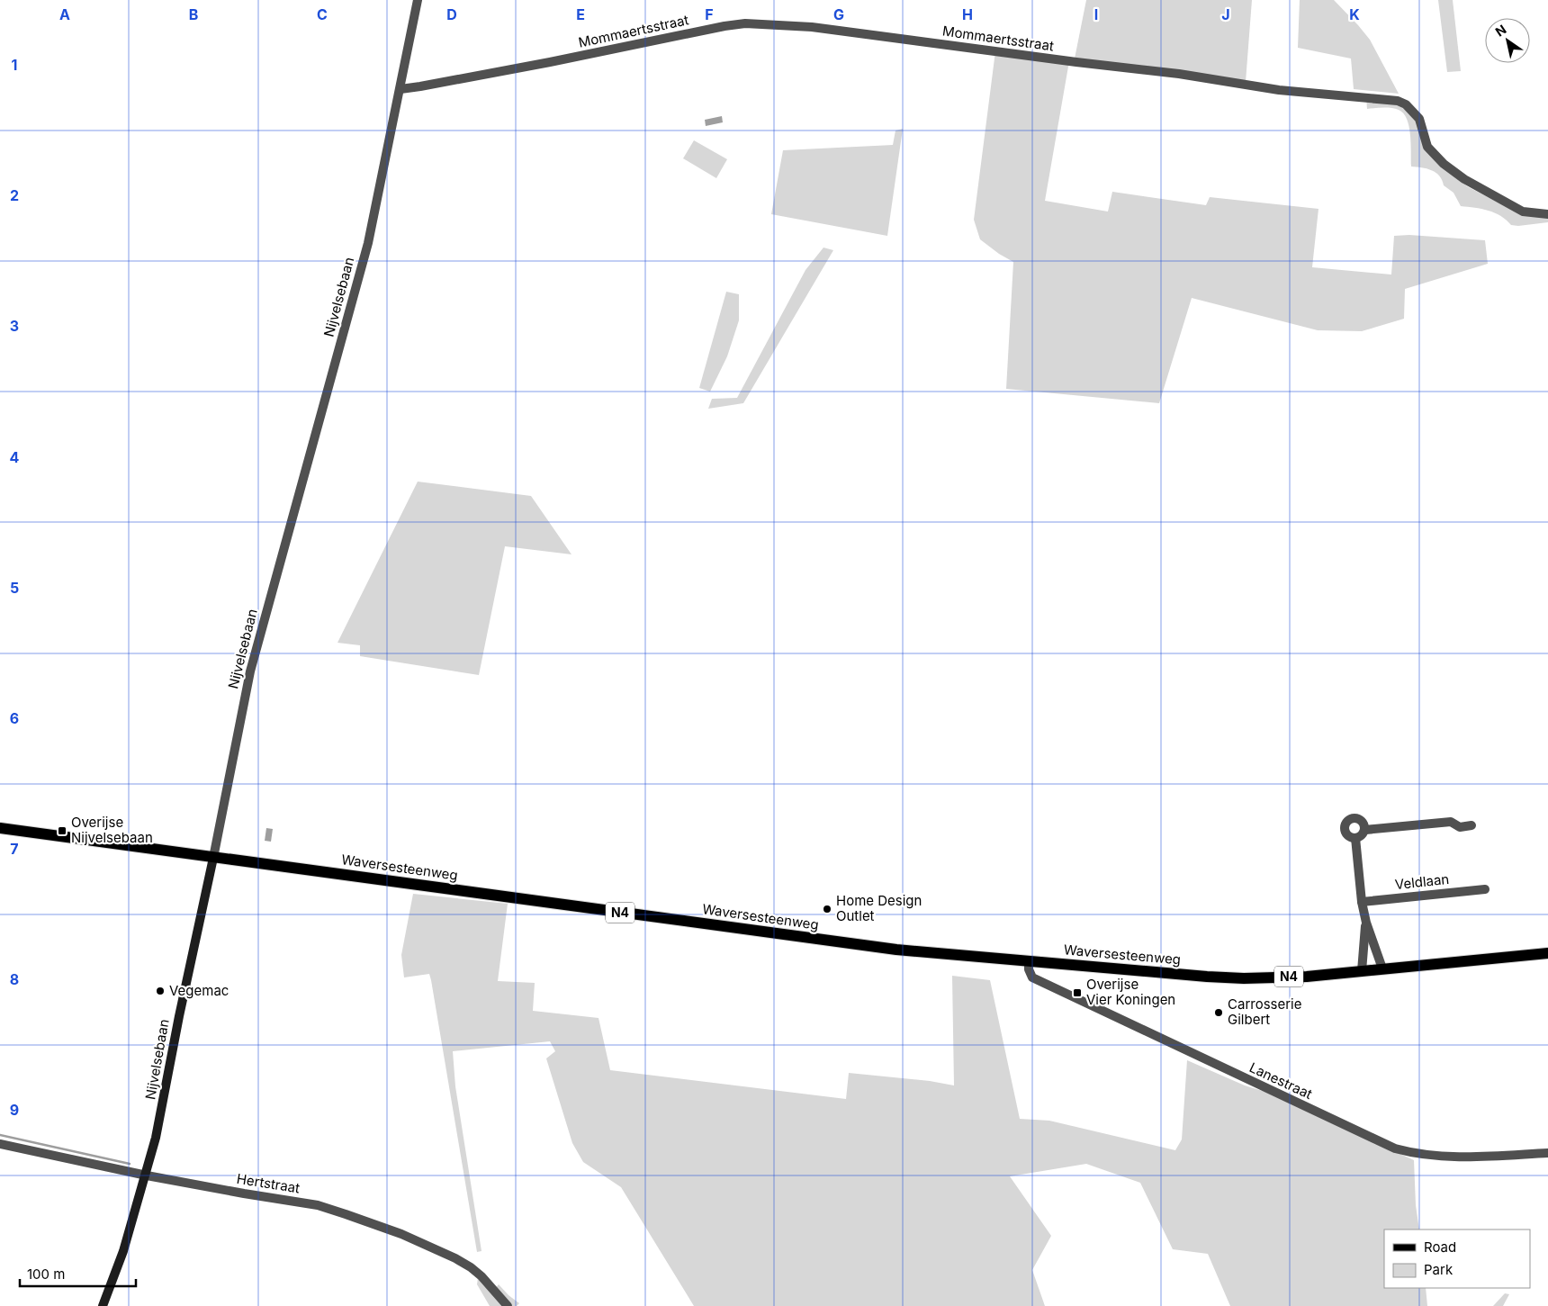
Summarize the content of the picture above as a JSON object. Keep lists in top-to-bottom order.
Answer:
{
  "streets": {
    "main road": ["Nijvelsebaan", "Waversesteenweg", "N4"],
    "street": [
      "Mommaertsstraat",
      "Veldlaan",
      "Lanestraat",
      "Hertstraat"
    ]
  },
  "crossings": [
    ["Mommaertsstraat", "Nijvelsebaan"],
    ["Nijvelsebaan", "Waversesteenweg"],
    ["Nijvelsebaan", "Hertstraat"],
    ["Waversesteenweg", "Lanestraat"]
  ],
  "places": {
    "transit": ["Overijse Nijvelsebaan", "Overijse Vier Koningen"],
    "other": ["Home Design Outlet", "Vegemac", "Carrosserie Gilbert"]
  },
  "legend": ["Road", "Park"],
  "scale_bar": "100 m",
  "north": "top left",
  "grid": {
    "columns": [
      "A",
      "B",
      "C",
      "D",
      "E",
      "F",
      "G",
      "H",
      "I",
      "J",
      "K"
    ],
    "rows": [
      "1",
      "2",
      "3",
      "4",
      "5",
      "6",
      "7",
      "8",
      "9"
    ]
  }
}
